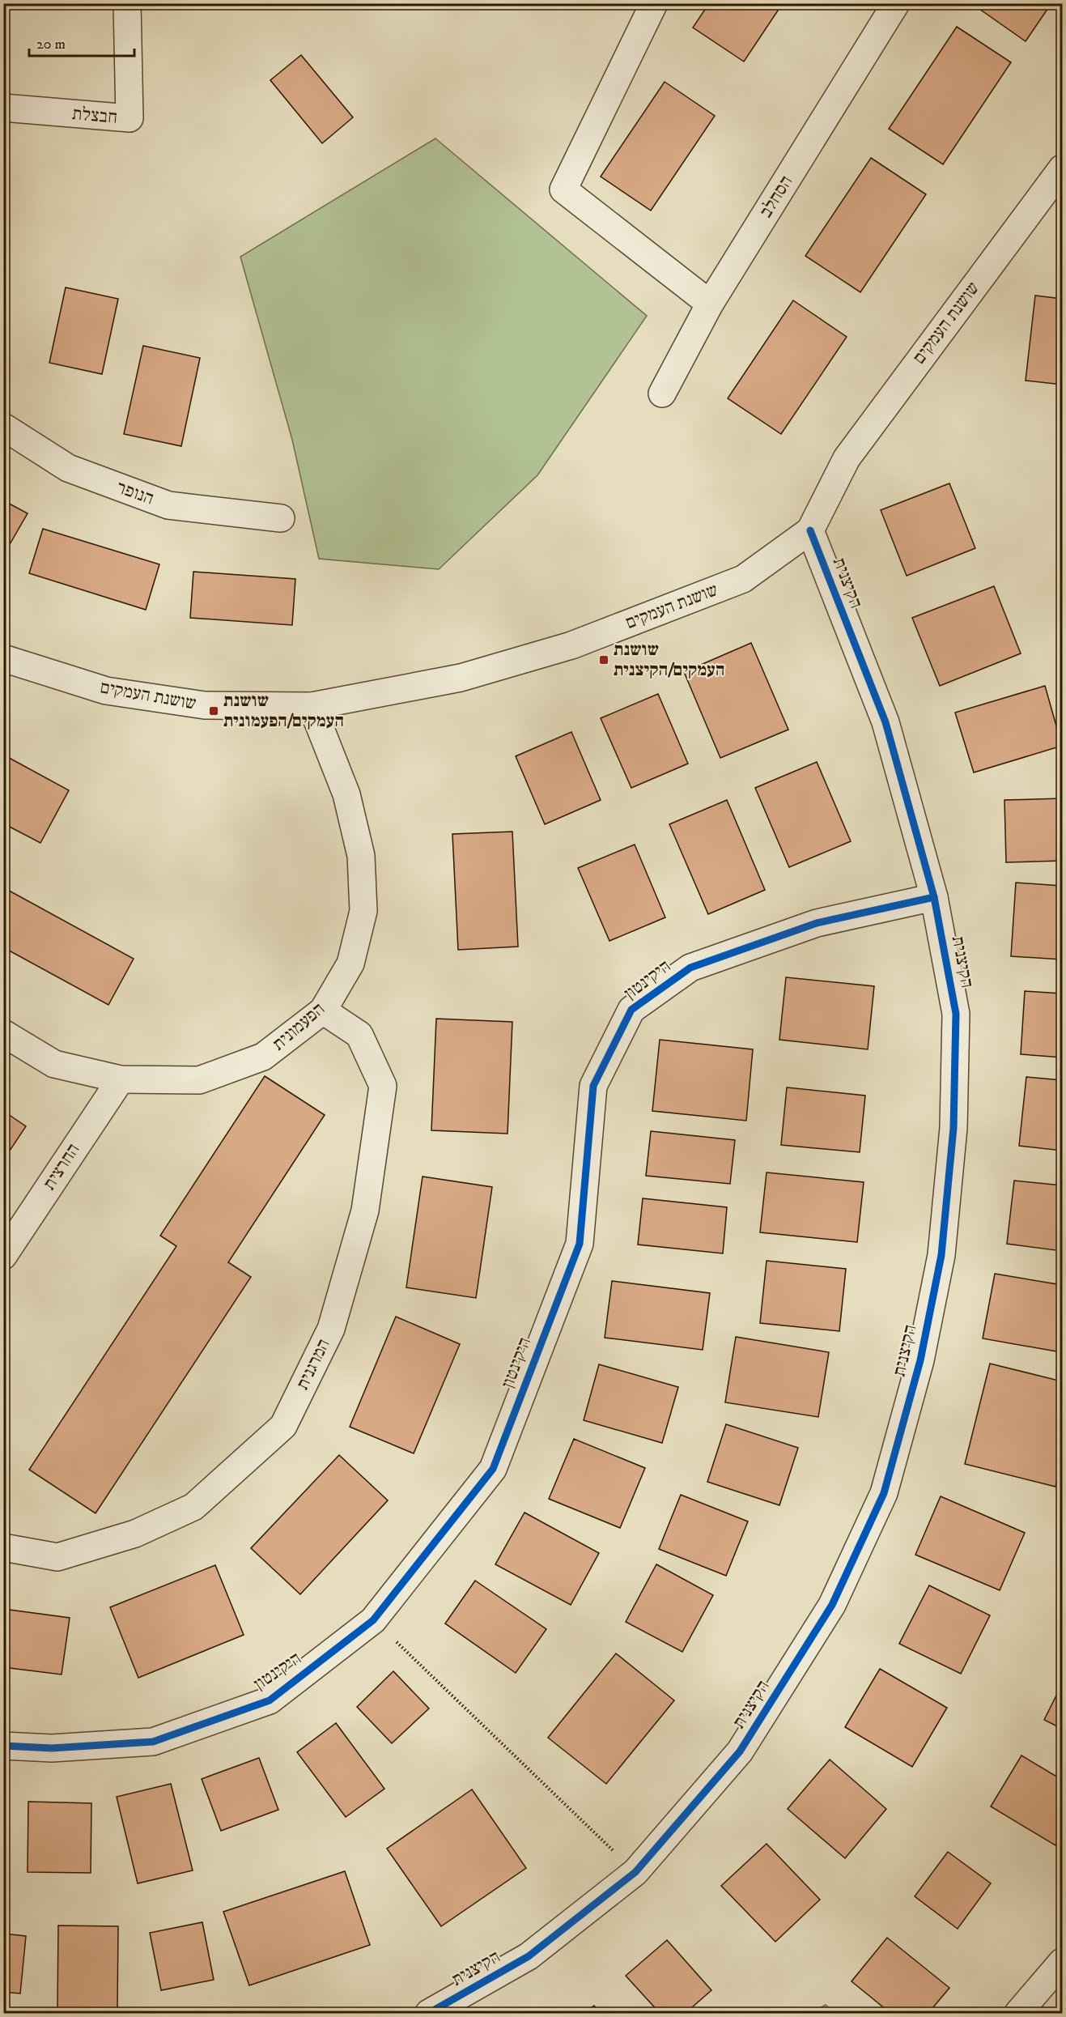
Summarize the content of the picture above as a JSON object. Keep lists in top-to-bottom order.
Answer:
{
  "streets": {
    "street": [
      "חבצלת",
      "הסחלב",
      "שושנת העמקים",
      "הנופר",
      "הקיצנית",
      "היקינטון",
      "הפעמונית",
      "החרצית",
      "המרגנית"
    ]
  },
  "crossings": [
    ["שושנת העמקים", "הקיצנית"],
    ["שושנת העמקים", "הפעמונית"],
    ["הקיצנית", "היקינטון"],
    ["הפעמונית", "החרצית"],
    ["הפעמונית", "המרגנית"]
  ],
  "places": {
    "transit": ["שושנת העמקים/הקיצנית", "שושנת העמקים/הפעמונית"]
  },
  "scale_bar": "20 m"
}
